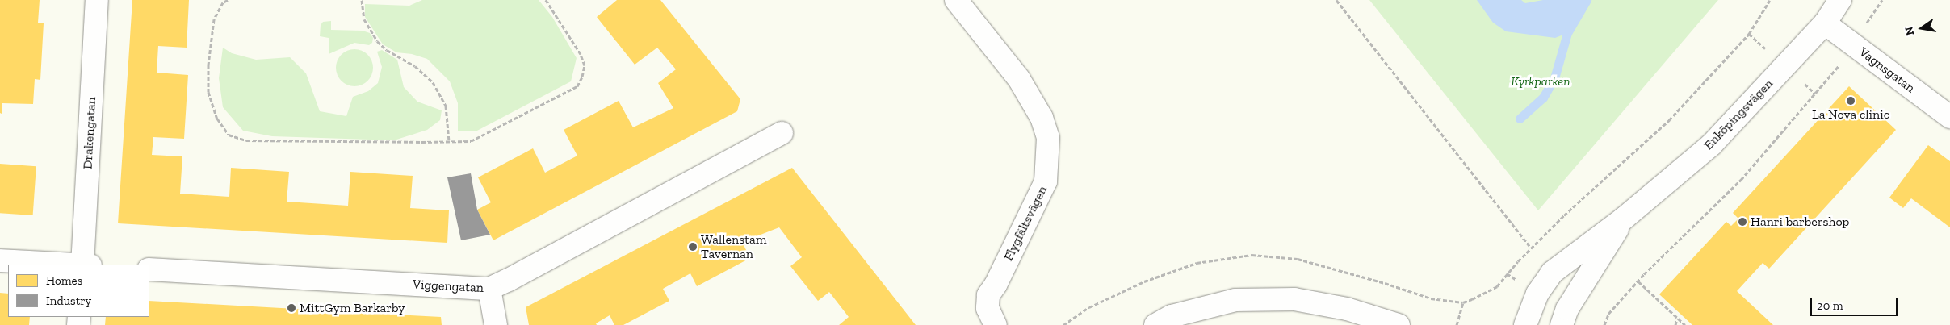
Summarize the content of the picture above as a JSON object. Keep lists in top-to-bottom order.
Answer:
{
  "streets": {
    "street": [
      "Vagnsgatan",
      "Enköpingsvägen",
      "Drakengatan",
      "Flygfältsvägen",
      "Viggengatan"
    ]
  },
  "crossings": [
    ["Vagnsgatan", "Enköpingsvägen"]
  ],
  "parks": ["Kyrkparken"],
  "places": [
    "La Nova clinic",
    "Hanri barbershop",
    "Wallenstam Tavernan",
    "MittGym Barkarby"
  ],
  "legend": ["Homes", "Industry"],
  "scale_bar": "20 m",
  "north": "left"
}
